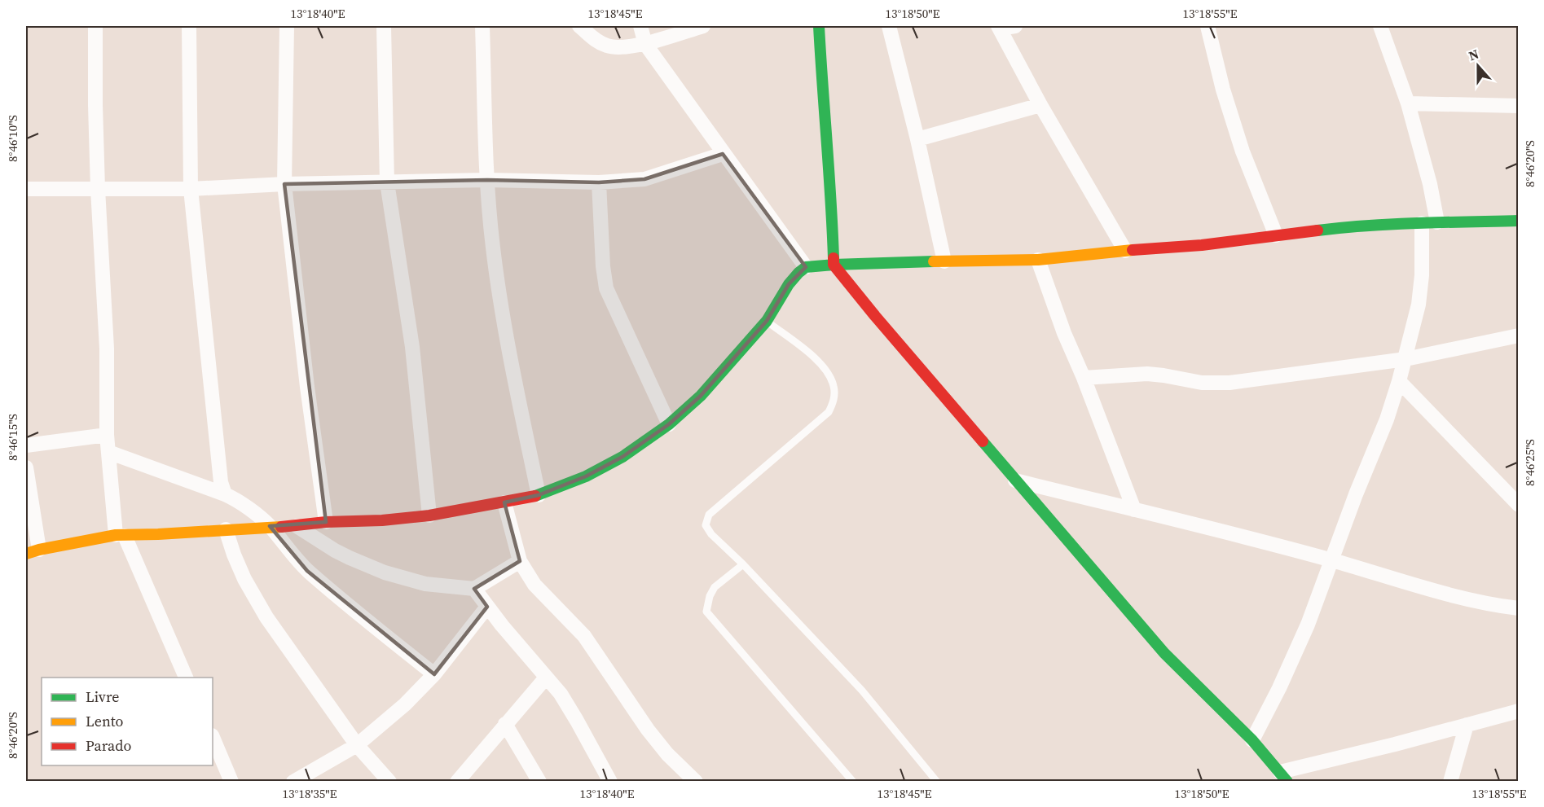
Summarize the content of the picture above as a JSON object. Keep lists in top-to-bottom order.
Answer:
{
  "legend": ["Livre", "Lento", "Parado"],
  "north": "top",
  "coordinates": [
    "13°18'40\"E",
    "13°18'45\"E",
    "13°18'50\"E",
    "13°18'55\"E",
    "8°46'10\"S",
    "8°46'20\"S",
    "8°46'15\"S",
    "8°46'25\"S",
    "13°18'35\"E"
  ]
}
